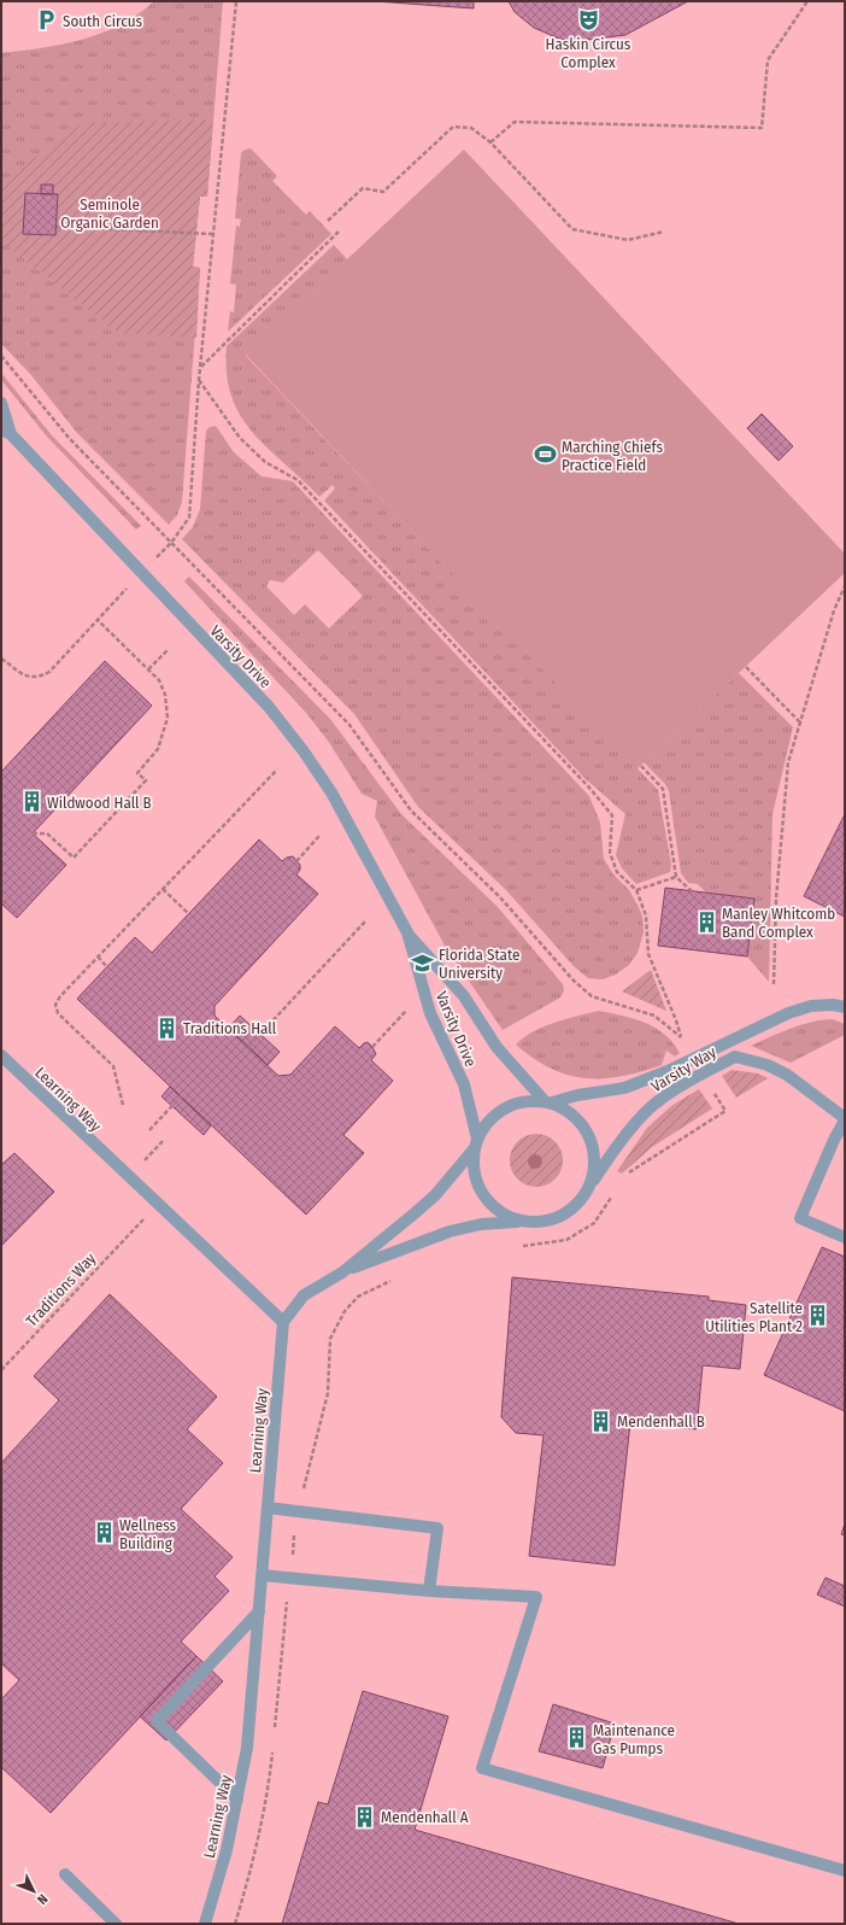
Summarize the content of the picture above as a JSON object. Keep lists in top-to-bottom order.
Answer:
{
  "streets": {
    "lane": ["Varsity Drive", "Varsity Way", "Learning Way"],
    "path": ["Traditions Way"]
  },
  "crossings": [
    ["Varsity Drive", "Varsity Way"]
  ],
  "parks": ["Seminole Organic Garden"],
  "places": {
    "parking": ["South Circus"],
    "theatre": ["Haskin Circus Complex"],
    "sports": ["Marching Chiefs Practice Field"],
    "building": [
      "Wildwood Hall B",
      "Manley Whitcomb Band Complex",
      "Traditions Hall",
      "Satellite Utilities Plant 2",
      "Mendenhall B",
      "Wellness Building",
      "Maintenance Gas Pumps",
      "Mendenhall A"
    ],
    "school or university": ["Florida State University"]
  },
  "north": "bottom right"
}
